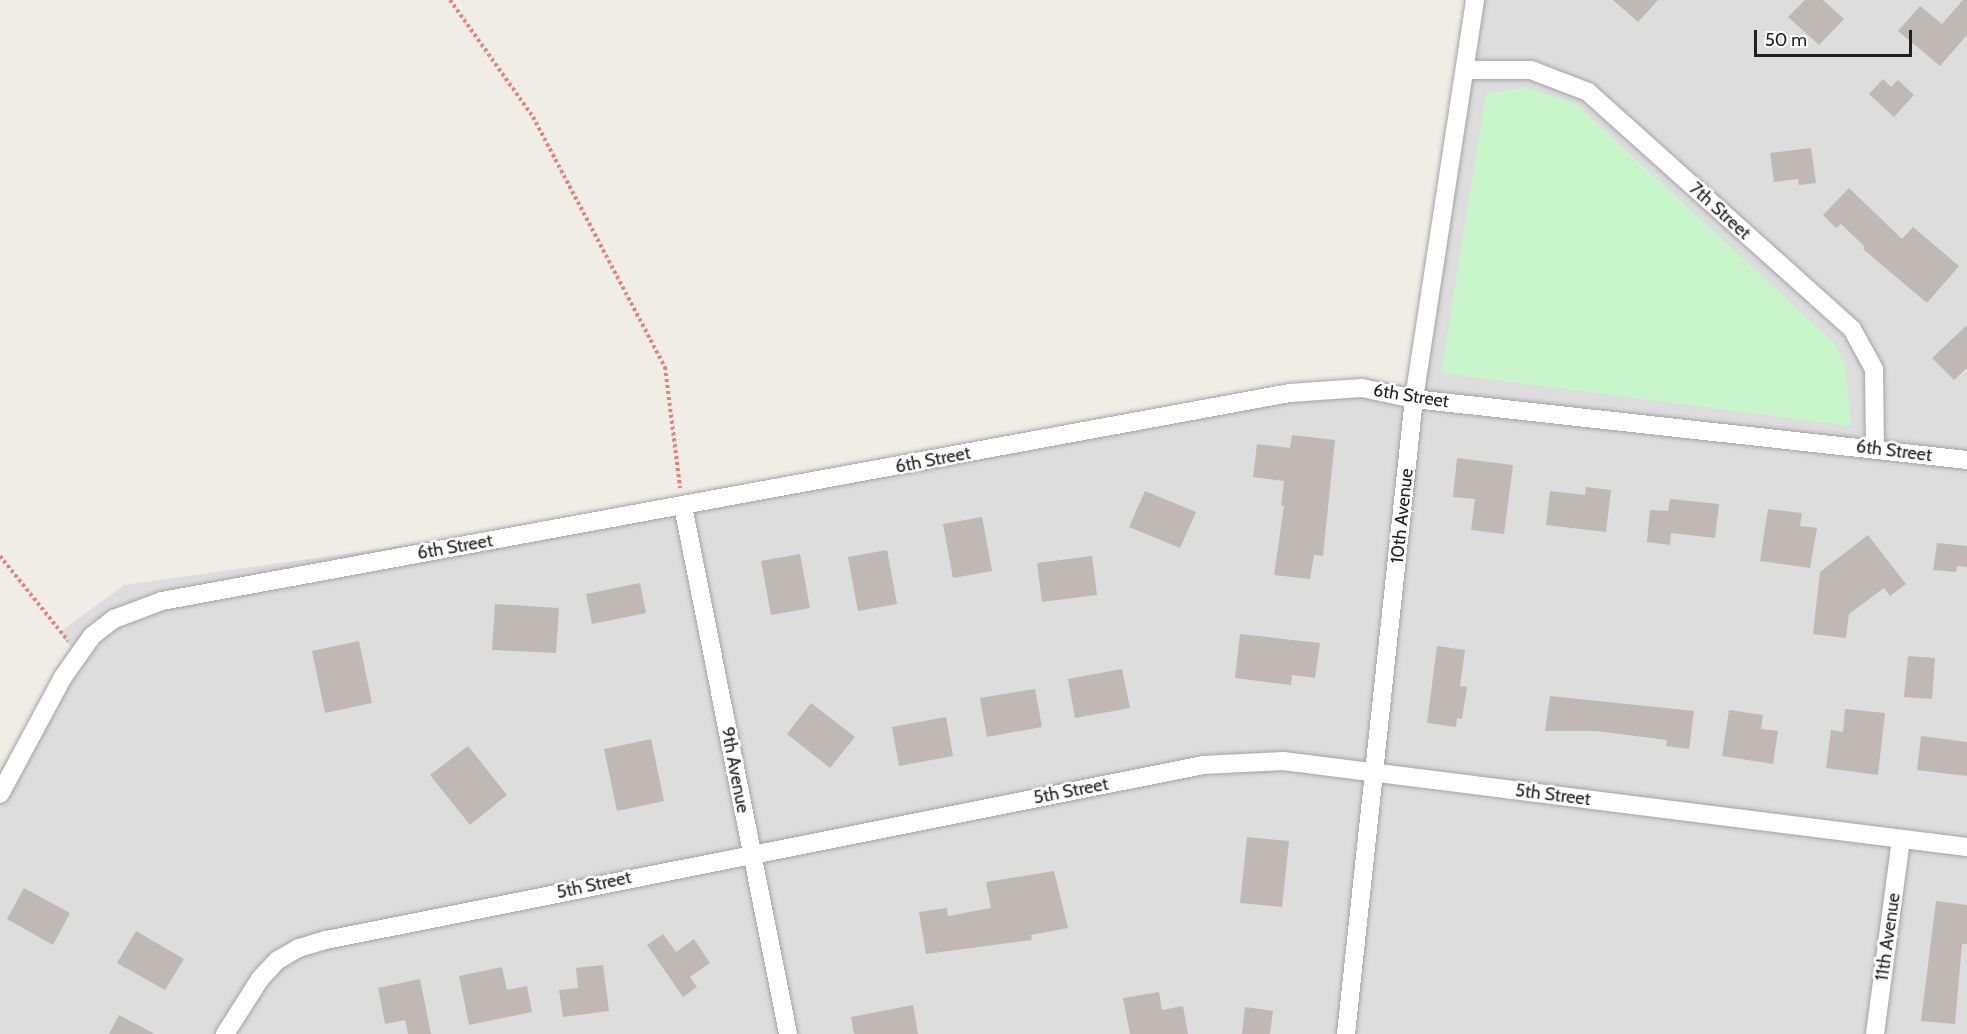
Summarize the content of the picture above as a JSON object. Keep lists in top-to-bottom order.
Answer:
{
  "streets": {
    "street": [
      "7th Street",
      "6th Street",
      "10th Avenue",
      "9th Avenue",
      "5th Street",
      "11th Avenue"
    ]
  },
  "crossings": [
    ["7th Street", "6th Street"],
    ["7th Street", "10th Avenue"],
    ["6th Street", "10th Avenue"],
    ["6th Street", "9th Avenue"],
    ["10th Avenue", "5th Street"],
    ["9th Avenue", "5th Street"],
    ["5th Street", "11th Avenue"]
  ],
  "scale_bar": "50 m"
}
